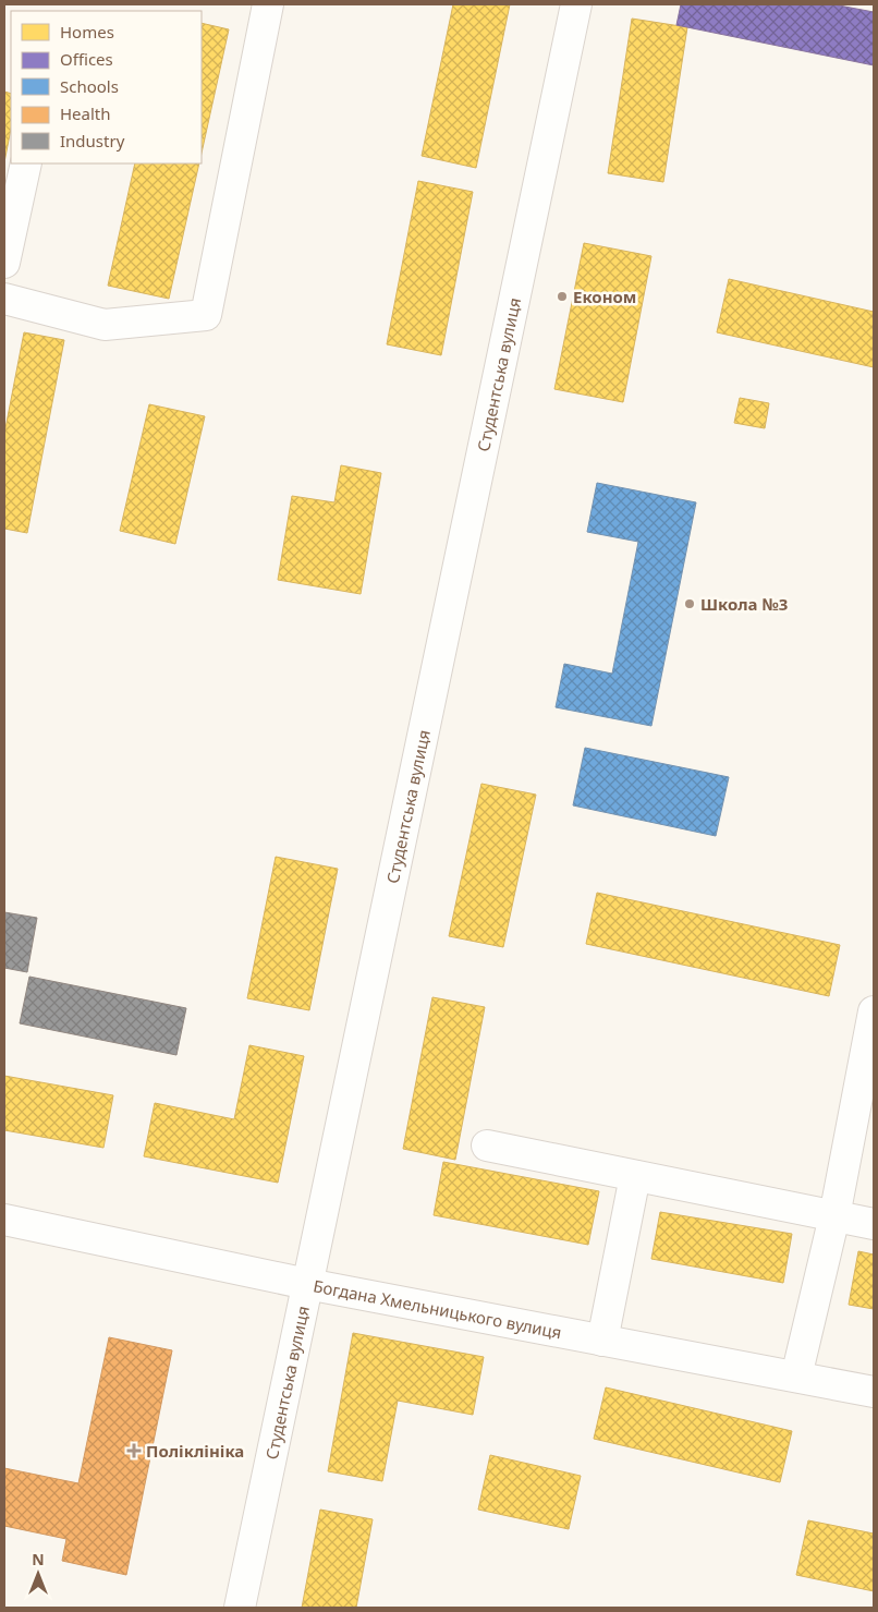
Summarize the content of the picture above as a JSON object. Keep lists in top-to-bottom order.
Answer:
{
  "streets": {
    "street": ["Студентська вулиця", "Богдана Хмельницького вулиця"]
  },
  "crossings": [
    ["Студентська вулиця", "Богдана Хмельницького вулиця"]
  ],
  "places": {
    "other": ["Економ", "Школа №3"],
    "health": ["Поліклініка"]
  },
  "legend": [
    "Homes",
    "Offices",
    "Schools",
    "Health",
    "Industry"
  ],
  "north": "top"
}
